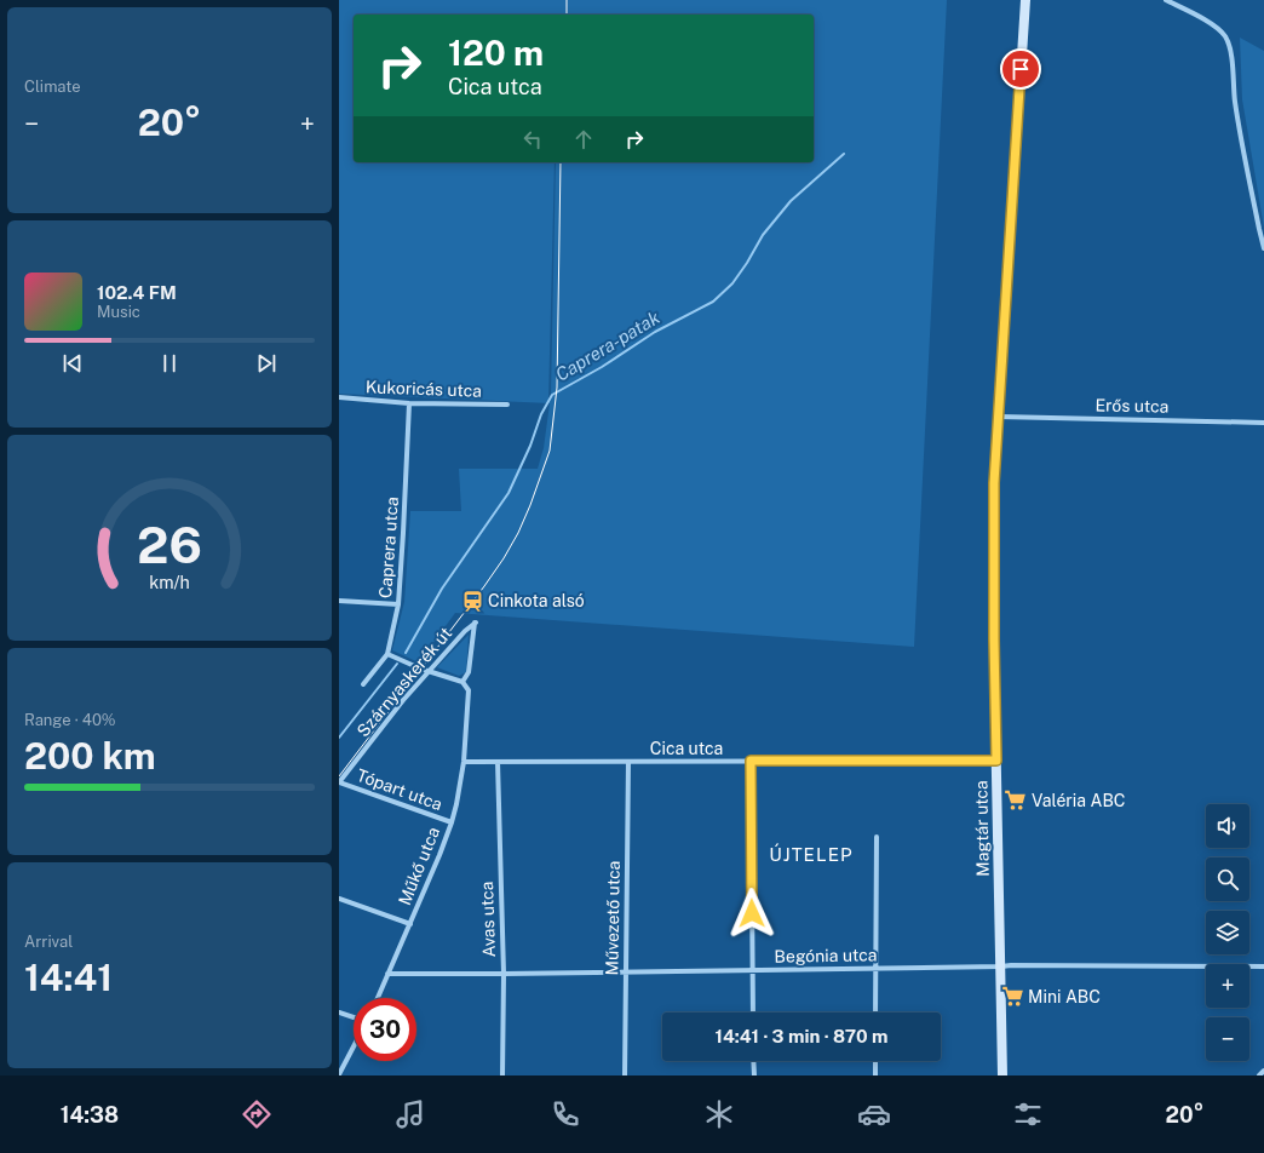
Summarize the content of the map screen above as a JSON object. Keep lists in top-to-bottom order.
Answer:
{
  "streets": {
    "street": [
      "Kukoricás utca",
      "Erős utca",
      "Caprera utca",
      "Szárnyaskerék út",
      "Cica utca",
      "Tópart utca",
      "Magtár utca",
      "Műkő utca",
      "Művezető utca",
      "Avas utca",
      "Begónia utca"
    ]
  },
  "crossings": [
    ["Kukoricás utca", "Caprera utca"],
    ["Erős utca", "Magtár utca"],
    ["Szárnyaskerék út", "Tópart utca"],
    ["Szárnyaskerék út", "Műkő utca"],
    ["Cica utca", "Magtár utca"],
    ["Cica utca", "Műkő utca"],
    ["Cica utca", "Művezető utca"],
    ["Cica utca", "Avas utca"],
    ["Tópart utca", "Műkő utca"],
    ["Magtár utca", "Begónia utca"],
    ["Műkő utca", "Begónia utca"],
    ["Művezető utca", "Begónia utca"],
    ["Avas utca", "Begónia utca"]
  ],
  "districts": ["ÚJTELEP"],
  "water": ["Caprera-patak"],
  "places": {
    "station": ["Cinkota alsó"],
    "supermarket": ["Valéria ABC", "Mini ABC"]
  },
  "page": {
    "tile": [
      "Climate",
      ["Range · 40%", "200 km"],
      ["Arrival", "14:41"]
    ],
    "turn": ["120 m", "Cica utca"],
    "heat": ["−", "20°", "+"],
    "song": ["102.4 FM", "Music"],
    "map_buttons": ["+", "−"],
    "limit": "30",
    "trip": "14:41 · 3 min · 870 m",
    "tabs": ["14:38", "20°"],
    "gauge": ["26", "km/h"]
  }
}
